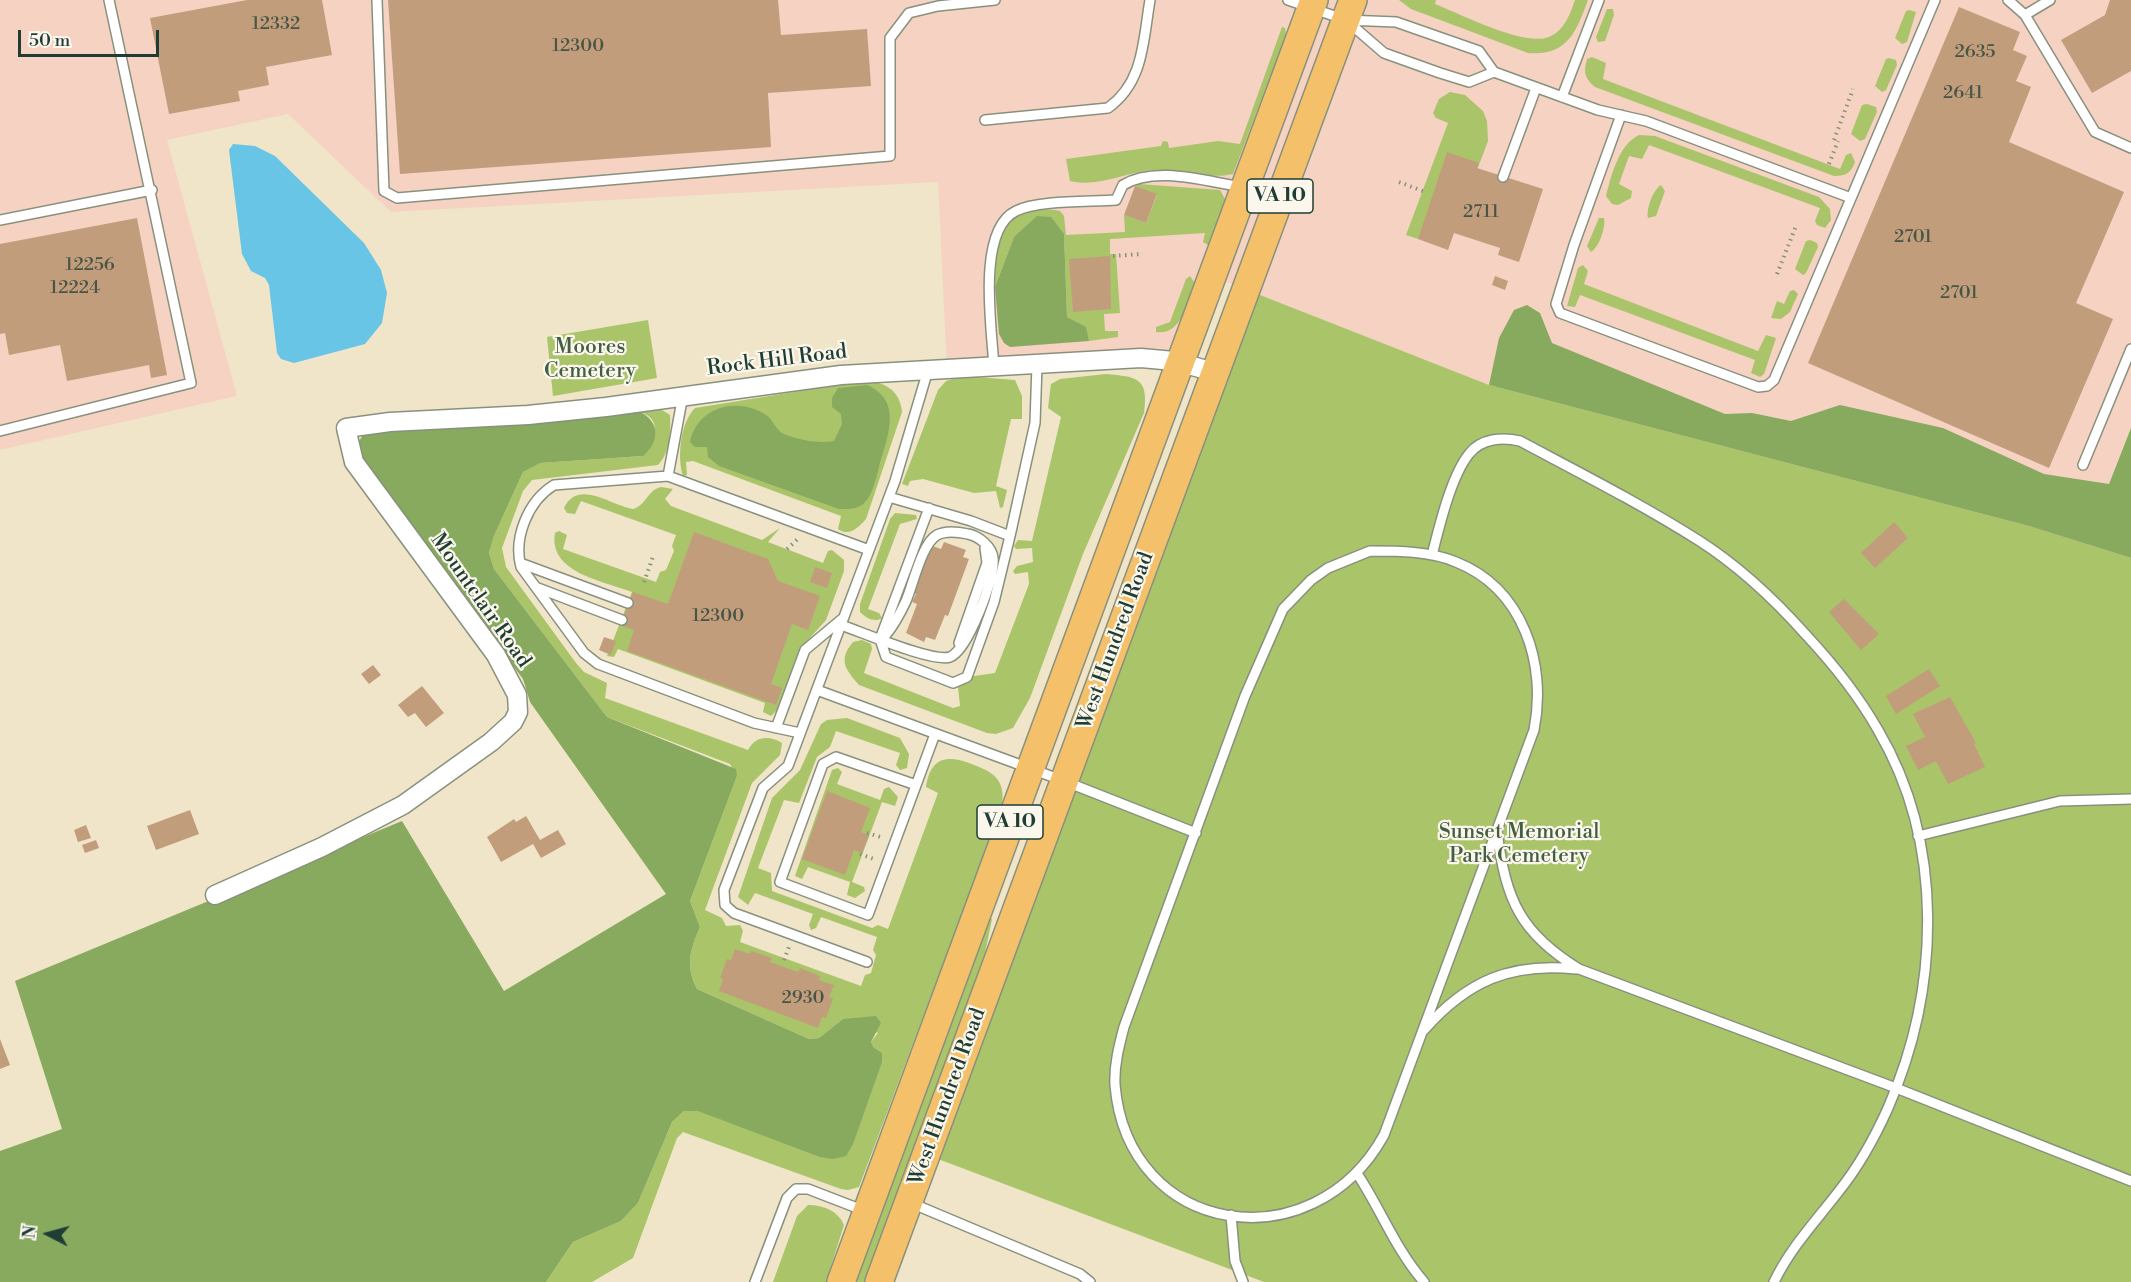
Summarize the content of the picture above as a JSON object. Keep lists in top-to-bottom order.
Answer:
{
  "streets": {
    "main road": ["VA 10", "West Hundred Road"],
    "street": ["Rock Hill Road", "Mountclair Road"]
  },
  "crossings": [
    ["Rock Hill Road", "Mountclair Road"],
    ["Rock Hill Road", "West Hundred Road"]
  ],
  "parks": ["Moores Cemetery", "Sunset Memorial Park Cemetery"],
  "house_numbers": [
    "12332",
    "12300",
    "2635",
    "2641",
    "2711",
    "2701",
    "12256",
    "12224",
    "2701",
    "12300",
    "2930"
  ],
  "scale_bar": "50 m",
  "north": "left"
}
